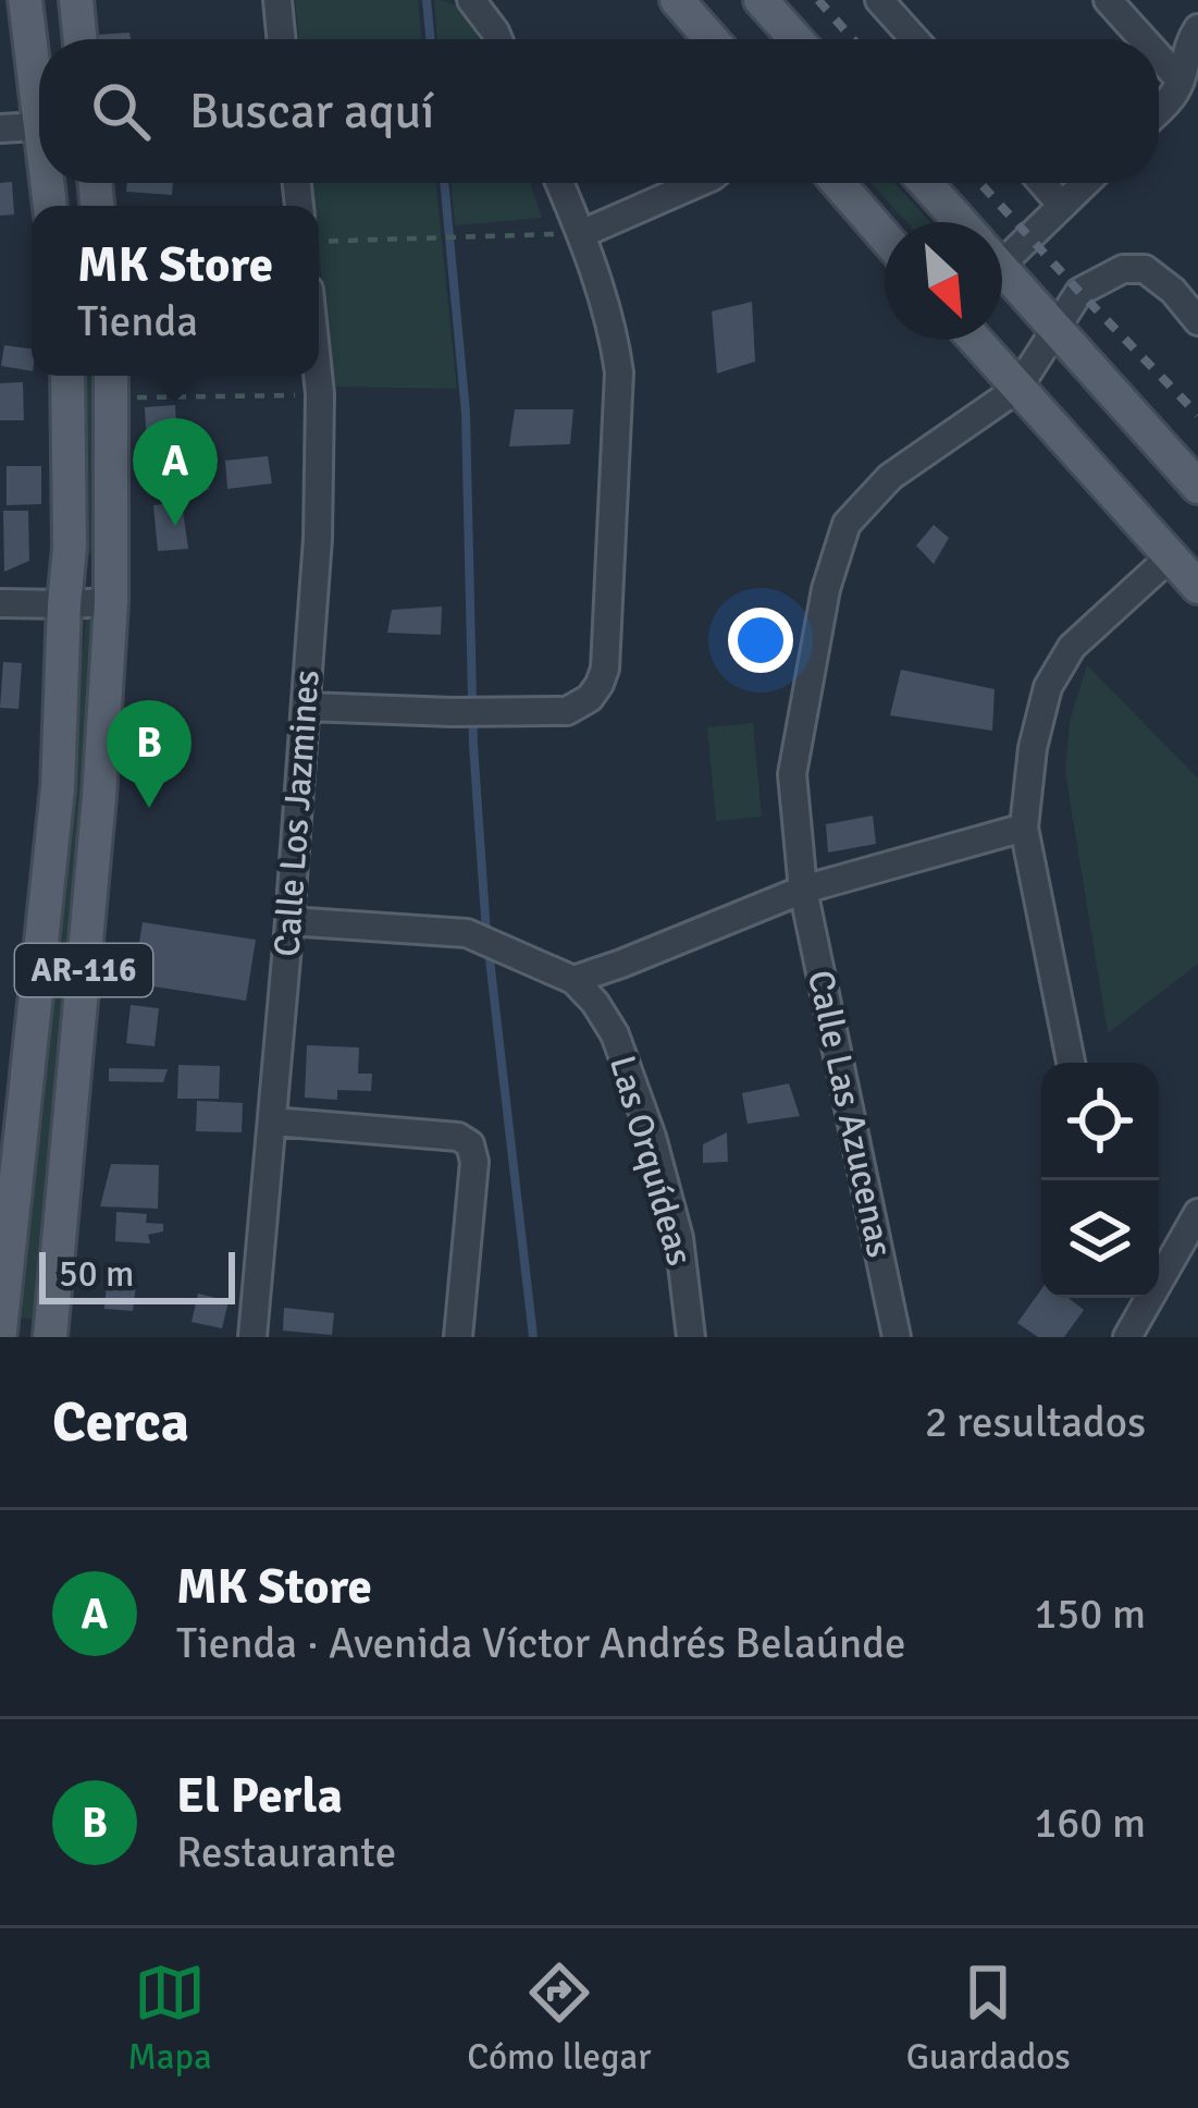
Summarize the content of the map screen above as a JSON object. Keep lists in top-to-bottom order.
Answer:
{
  "streets": {
    "main road": ["AR-116"],
    "street": ["Calle Los Jazmines", "Calle Las Azucenas", "Las Orquídeas"]
  },
  "scale_bar": "50 m",
  "north": "bottom right",
  "page": {
    "search": "Buscar aquí",
    "popup": ["MK Store", "Tienda"],
    "pins": ["A", "B"],
    "scale": "50 m",
    "heading": ["Cerca", "2 resultados"],
    "list": [
      {
        "mark": "A",
        "name": "MK Store",
        "note": "Tienda · Avenida Víctor Andrés Belaúnde",
        "value": "150 m"
      },
      {
        "mark": "B",
        "name": "El Perla",
        "note": "Restaurante",
        "value": "160 m"
      }
    ],
    "nav": ["Mapa", "Cómo llegar", "Guardados"]
  }
}
